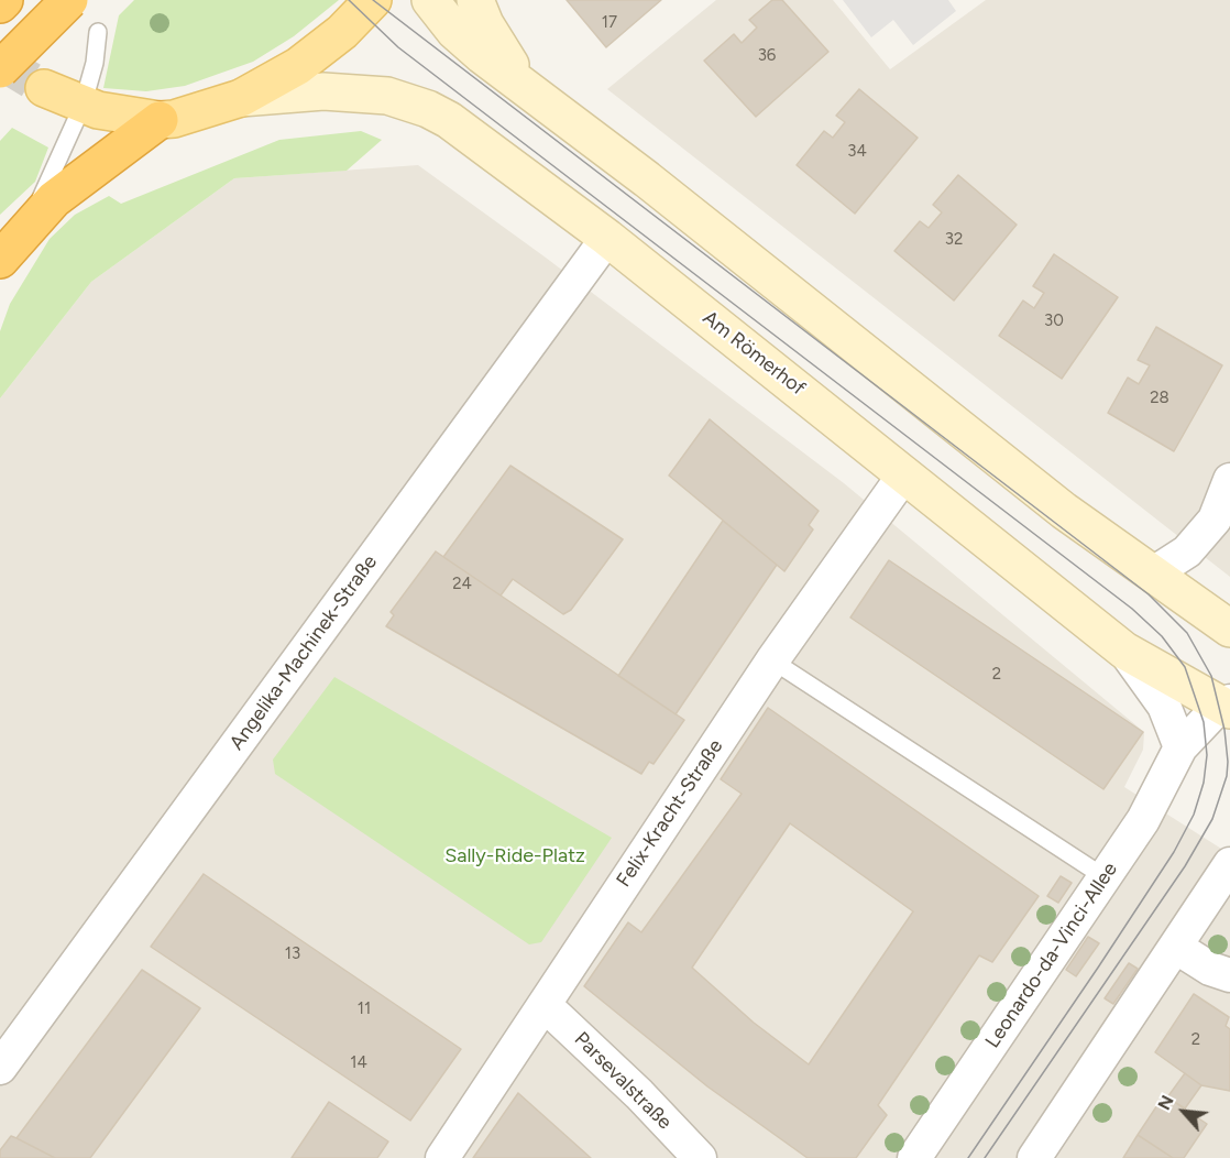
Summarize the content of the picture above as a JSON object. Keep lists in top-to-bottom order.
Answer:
{
  "streets": {
    "main road": ["Am Römerhof"],
    "street": [
      "Angelika-Machinek-Straße",
      "Felix-Kracht-Straße",
      "Leonardo-da-Vinci-Allee",
      "Parsevalstraße"
    ]
  },
  "crossings": [
    ["Am Römerhof", "Angelika-Machinek-Straße"],
    ["Am Römerhof", "Felix-Kracht-Straße"],
    ["Am Römerhof", "Leonardo-da-Vinci-Allee"],
    ["Felix-Kracht-Straße", "Parsevalstraße"]
  ],
  "parks": ["Sally-Ride-Platz"],
  "house_numbers": [
    "17",
    "36",
    "34",
    "32",
    "30",
    "28",
    "24",
    "2",
    "13",
    "11",
    "2",
    "14"
  ],
  "north": "top left"
}
